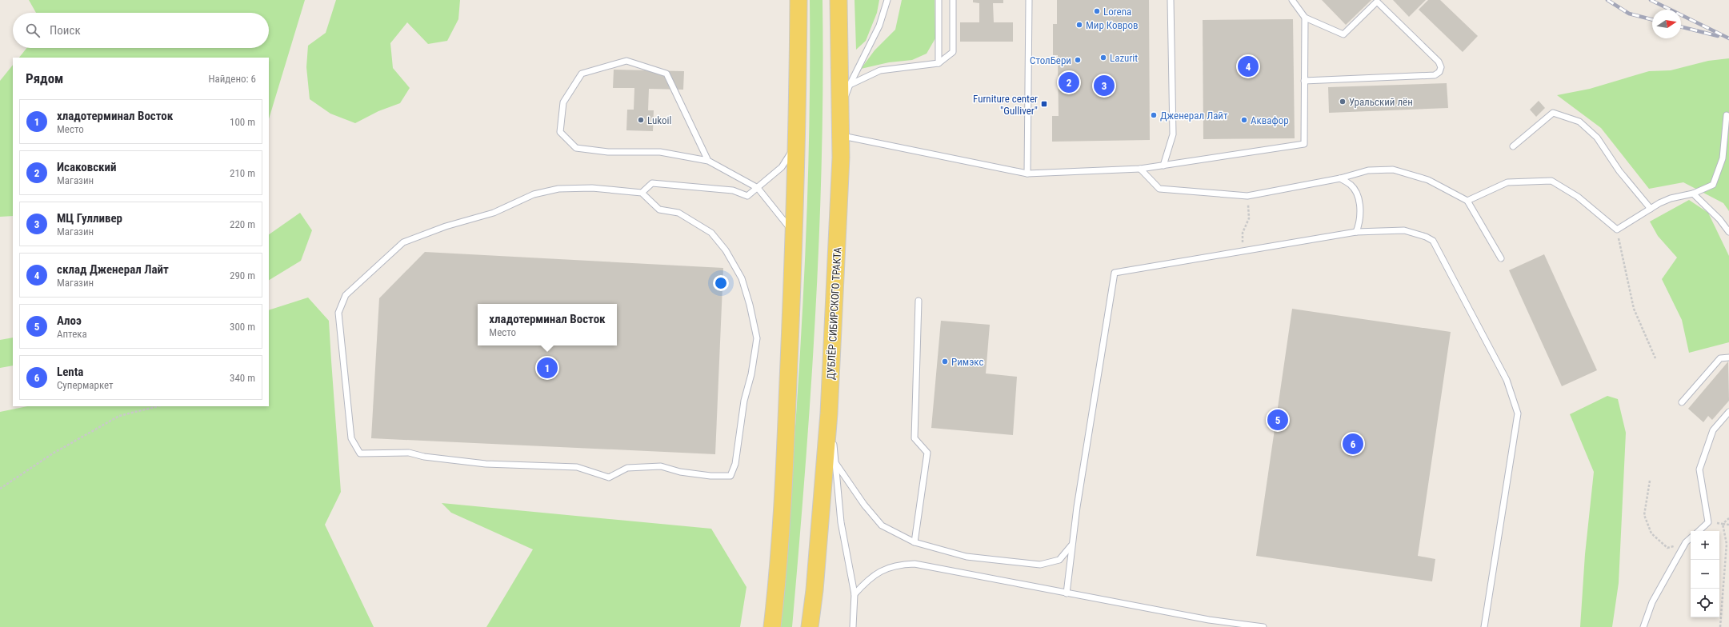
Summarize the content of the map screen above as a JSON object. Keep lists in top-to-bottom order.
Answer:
{
  "streets": {
    "main road": ["ДУБЛЁР СИБИРСКОГО ТРАКТА"]
  },
  "places": {
    "other": [
      "Lorena",
      "Мир Ковров",
      "Lazurit",
      "СтолБери",
      "Уральский лён",
      "Дженерал Лайт",
      "Lukoil",
      "Аквафор",
      "Римэкс"
    ],
    "transit": ["Furniture center \"Gulliver\""]
  },
  "north": "right",
  "page": {
    "search": "Поиск",
    "pins": [
      "4",
      "2",
      "3",
      "1",
      "5",
      "6"
    ],
    "heading": ["Рядом", "Найдено: 6"],
    "list": [
      {
        "mark": "1",
        "name": "хладотерминал Восток",
        "note": "Место",
        "value": "100 m"
      },
      {
        "mark": "2",
        "name": "Исаковский",
        "note": "Магазин",
        "value": "210 m"
      },
      {
        "mark": "3",
        "name": "МЦ Гулливер",
        "note": "Магазин",
        "value": "220 m"
      },
      {
        "mark": "4",
        "name": "склад Дженерал Лайт",
        "note": "Магазин",
        "value": "290 m"
      },
      {
        "mark": "5",
        "name": "Алоэ",
        "note": "Аптека",
        "value": "300 m"
      },
      {
        "mark": "6",
        "name": "Lenta",
        "note": "Супермаркет",
        "value": "340 m"
      }
    ],
    "popup": ["хладотерминал Восток", "Место"],
    "map_buttons": ["+", "−"]
  }
}
